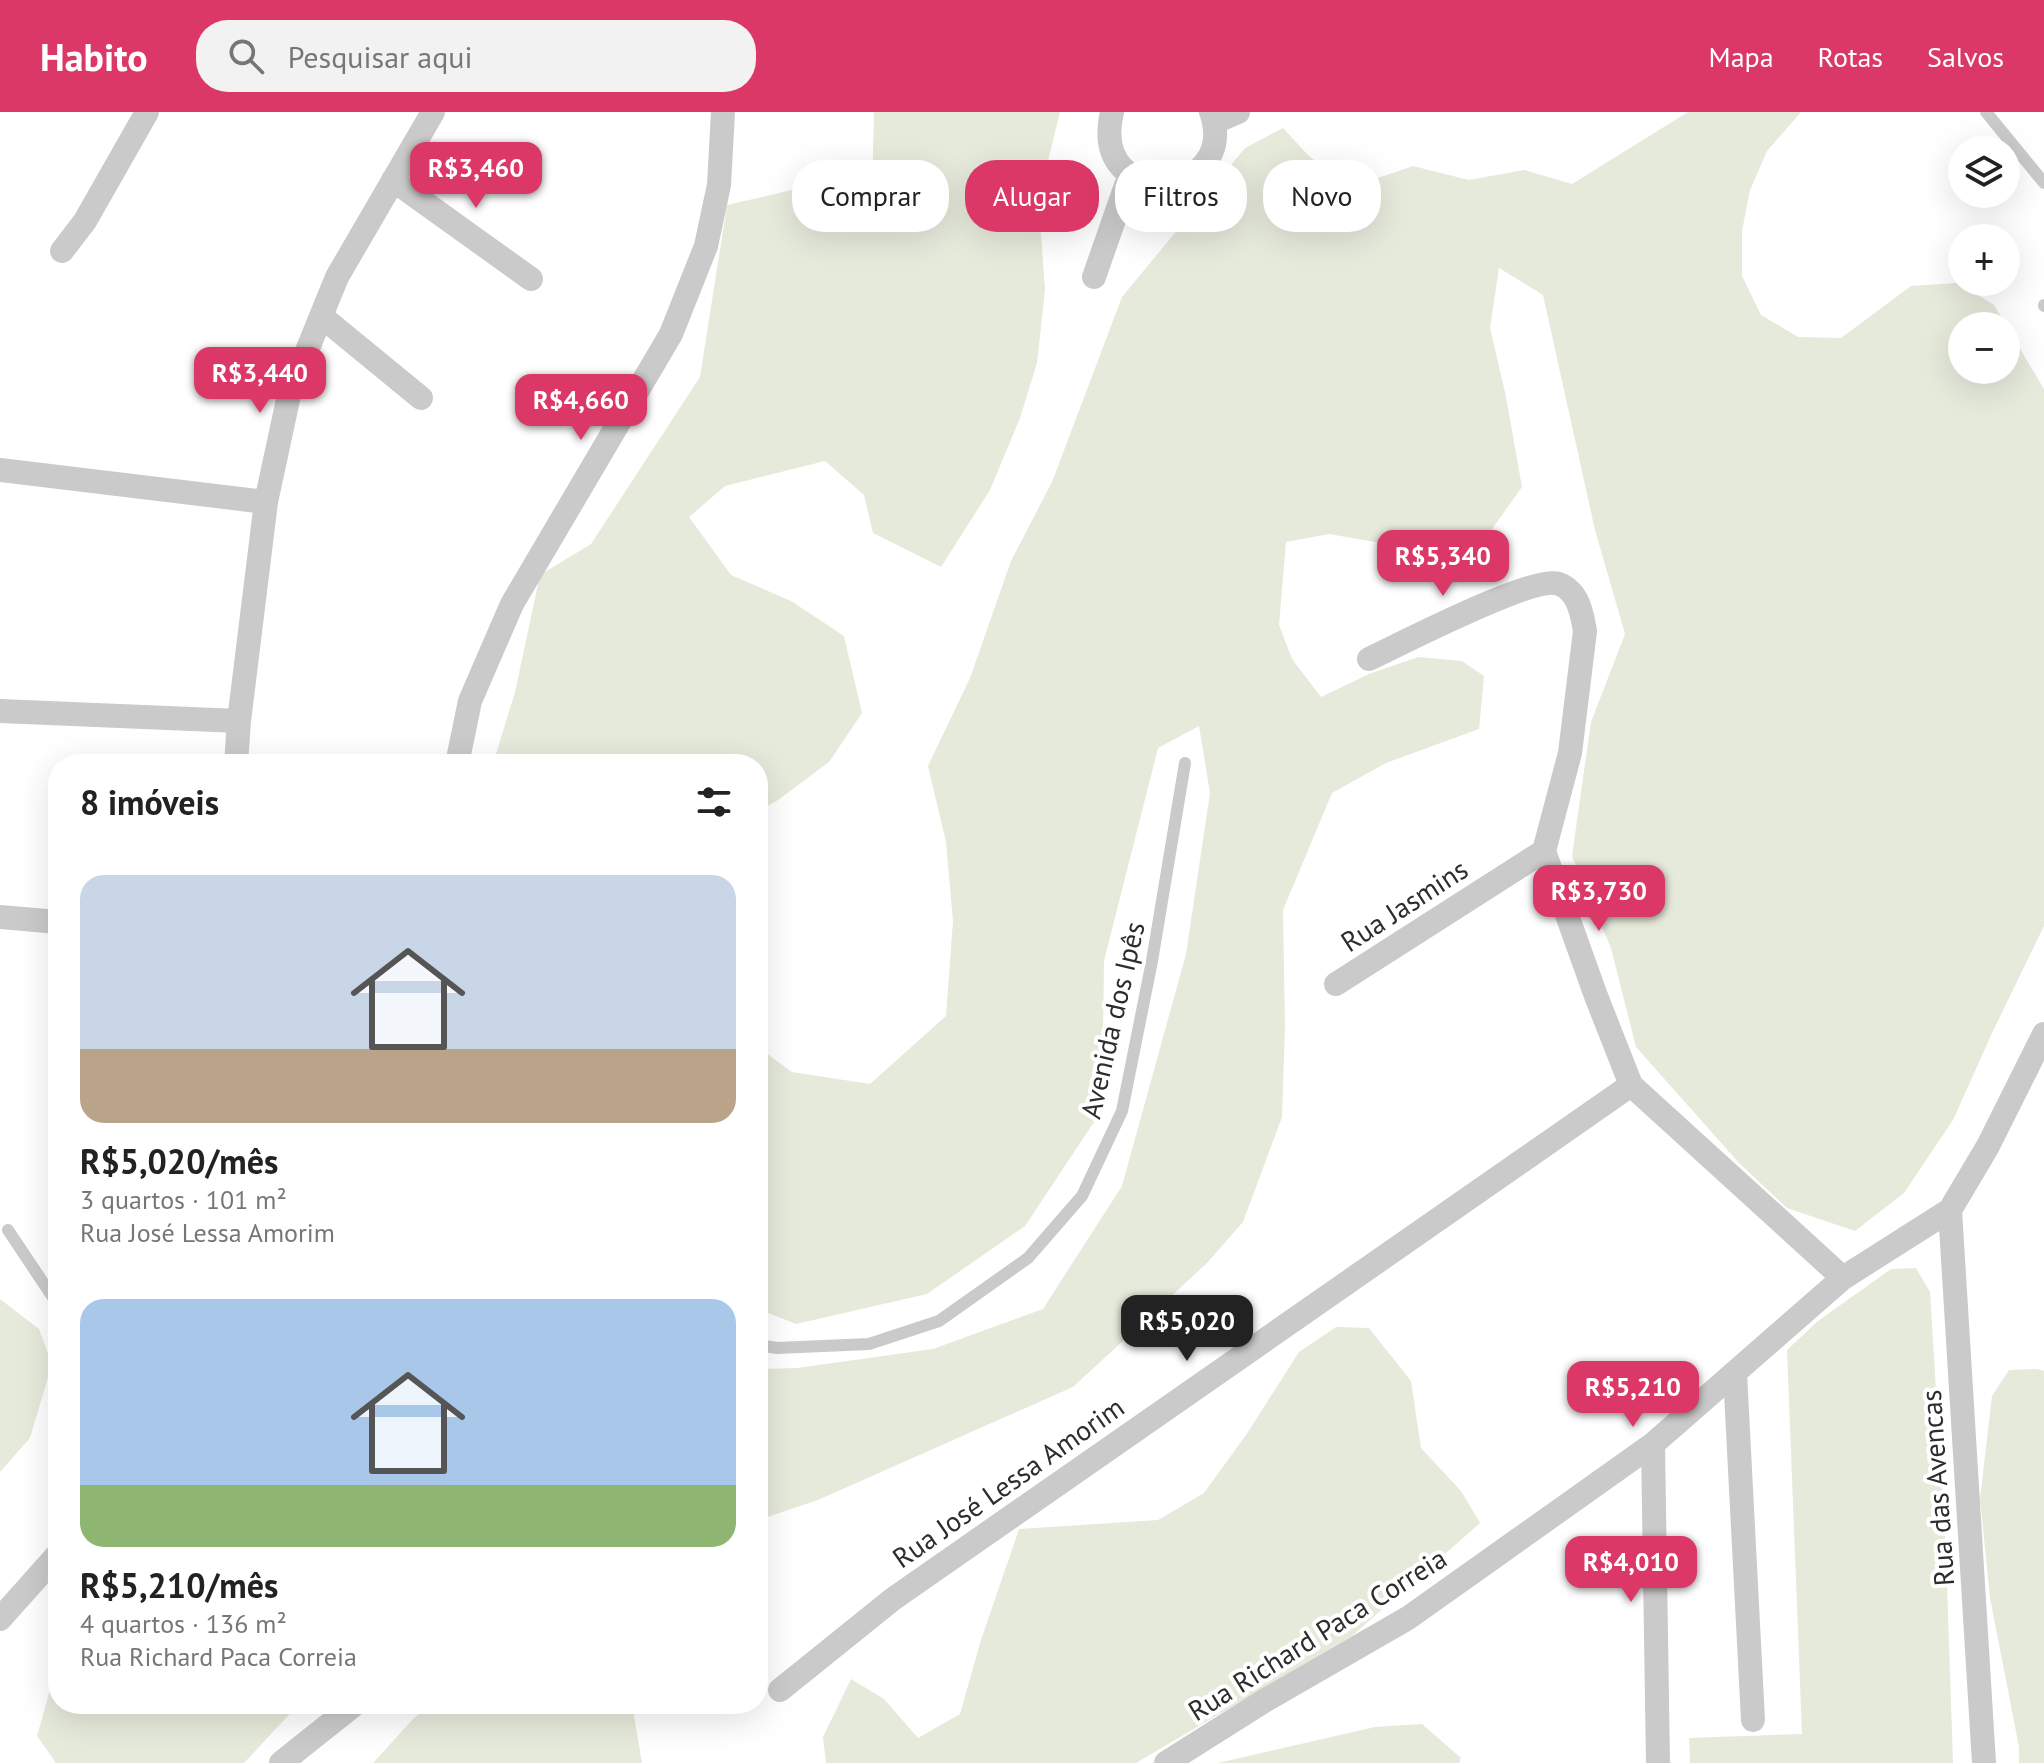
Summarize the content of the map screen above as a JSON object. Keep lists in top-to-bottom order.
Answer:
{
  "streets": {
    "street": [
      "Rua Jasmins",
      "Rua José Lessa Amorim",
      "Rua das Avencas",
      "Rua Richard Paca Correia"
    ],
    "lane": ["Avenida dos Ipês"]
  },
  "crossings": [
    ["Rua das Avencas", "Rua Richard Paca Correia"]
  ],
  "page": {
    "header": "Habito",
    "search": "Pesquisar aqui",
    "nav": ["Mapa", "Rotas", "Salvos"],
    "map_buttons": ["+", "−"],
    "price": [
      "R$3,460",
      "R$3,440",
      "R$4,660",
      "R$5,340",
      "R$3,730",
      "R$5,020",
      "R$5,210",
      "R$4,010"
    ],
    "chip": [
      "Comprar",
      "Alugar",
      "Filtros",
      "Novo"
    ],
    "heading": "8 imóveis",
    "list": [
      {
        "name": "R$5,020/mês",
        "note": "3 quartos · 101 m² · Rua José Lessa Amorim"
      },
      {
        "name": "R$5,210/mês",
        "note": "4 quartos · 136 m² · Rua Richard Paca Correia"
      }
    ]
  }
}
